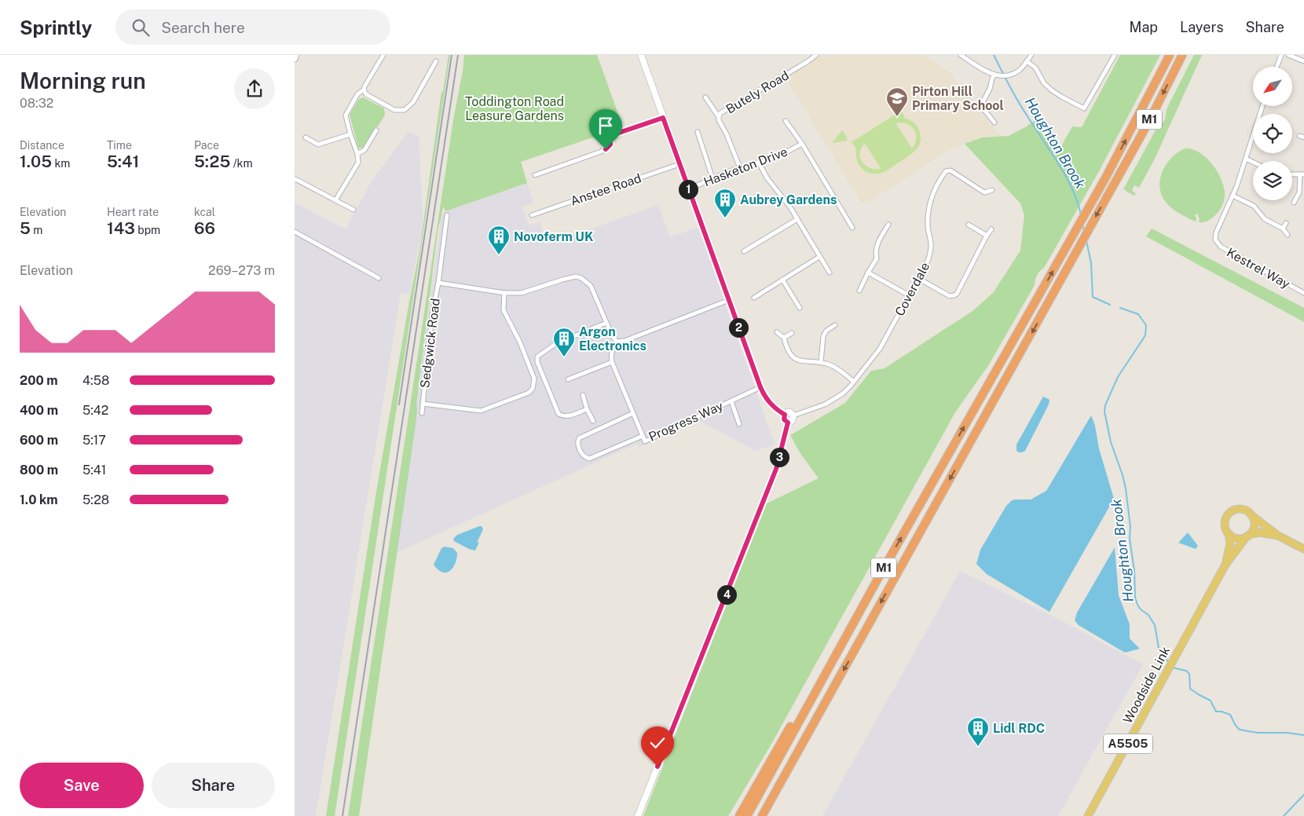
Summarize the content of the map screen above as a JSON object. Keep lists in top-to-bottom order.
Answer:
{
  "streets": {
    "highway": ["M1"],
    "main road": ["Woodside Link", "A5505"],
    "street": [
      "Butely Road",
      "Hasketon Drive",
      "Anstee Road",
      "Kestrel Way",
      "Coverdale",
      "Sedgwick Road",
      "Progress Way"
    ]
  },
  "crossings": [
    ["Woodside Link", "A5505"]
  ],
  "water": ["Houghton Brook"],
  "parks": ["Toddington Road Leasure Gardens"],
  "places": {
    "school or university": ["Pirton Hill Primary School"],
    "building": [
      "Aubrey Gardens",
      "Novoferm UK",
      "Argon Electronics",
      "Lidl RDC"
    ]
  },
  "north": "bottom left",
  "page": {
    "header": "Sprintly",
    "search": "Search here",
    "nav": ["Map", "Layers", "Share"],
    "heading": ["Morning run", "08:32"],
    "stats": [
      ["Distance", "1.05 km"],
      ["Time", "5:41"],
      ["Pace", "5:25 /km"],
      ["Elevation", "5 m"],
      ["Heart rate", "143 bpm"],
      ["kcal", "66"]
    ],
    "pins": [
      "1",
      "2",
      "3",
      "4"
    ],
    "chart": ["Elevation", "269–273 m"],
    "list": [
      {
        "name": "200 m",
        "note": "4:58"
      },
      {
        "name": "400 m",
        "note": "5:42"
      },
      {
        "name": "600 m",
        "note": "5:17"
      },
      {
        "name": "800 m",
        "note": "5:41"
      },
      {
        "name": "1.0 km",
        "note": "5:28"
      }
    ],
    "buttons": ["Save", "Share"]
  }
}
